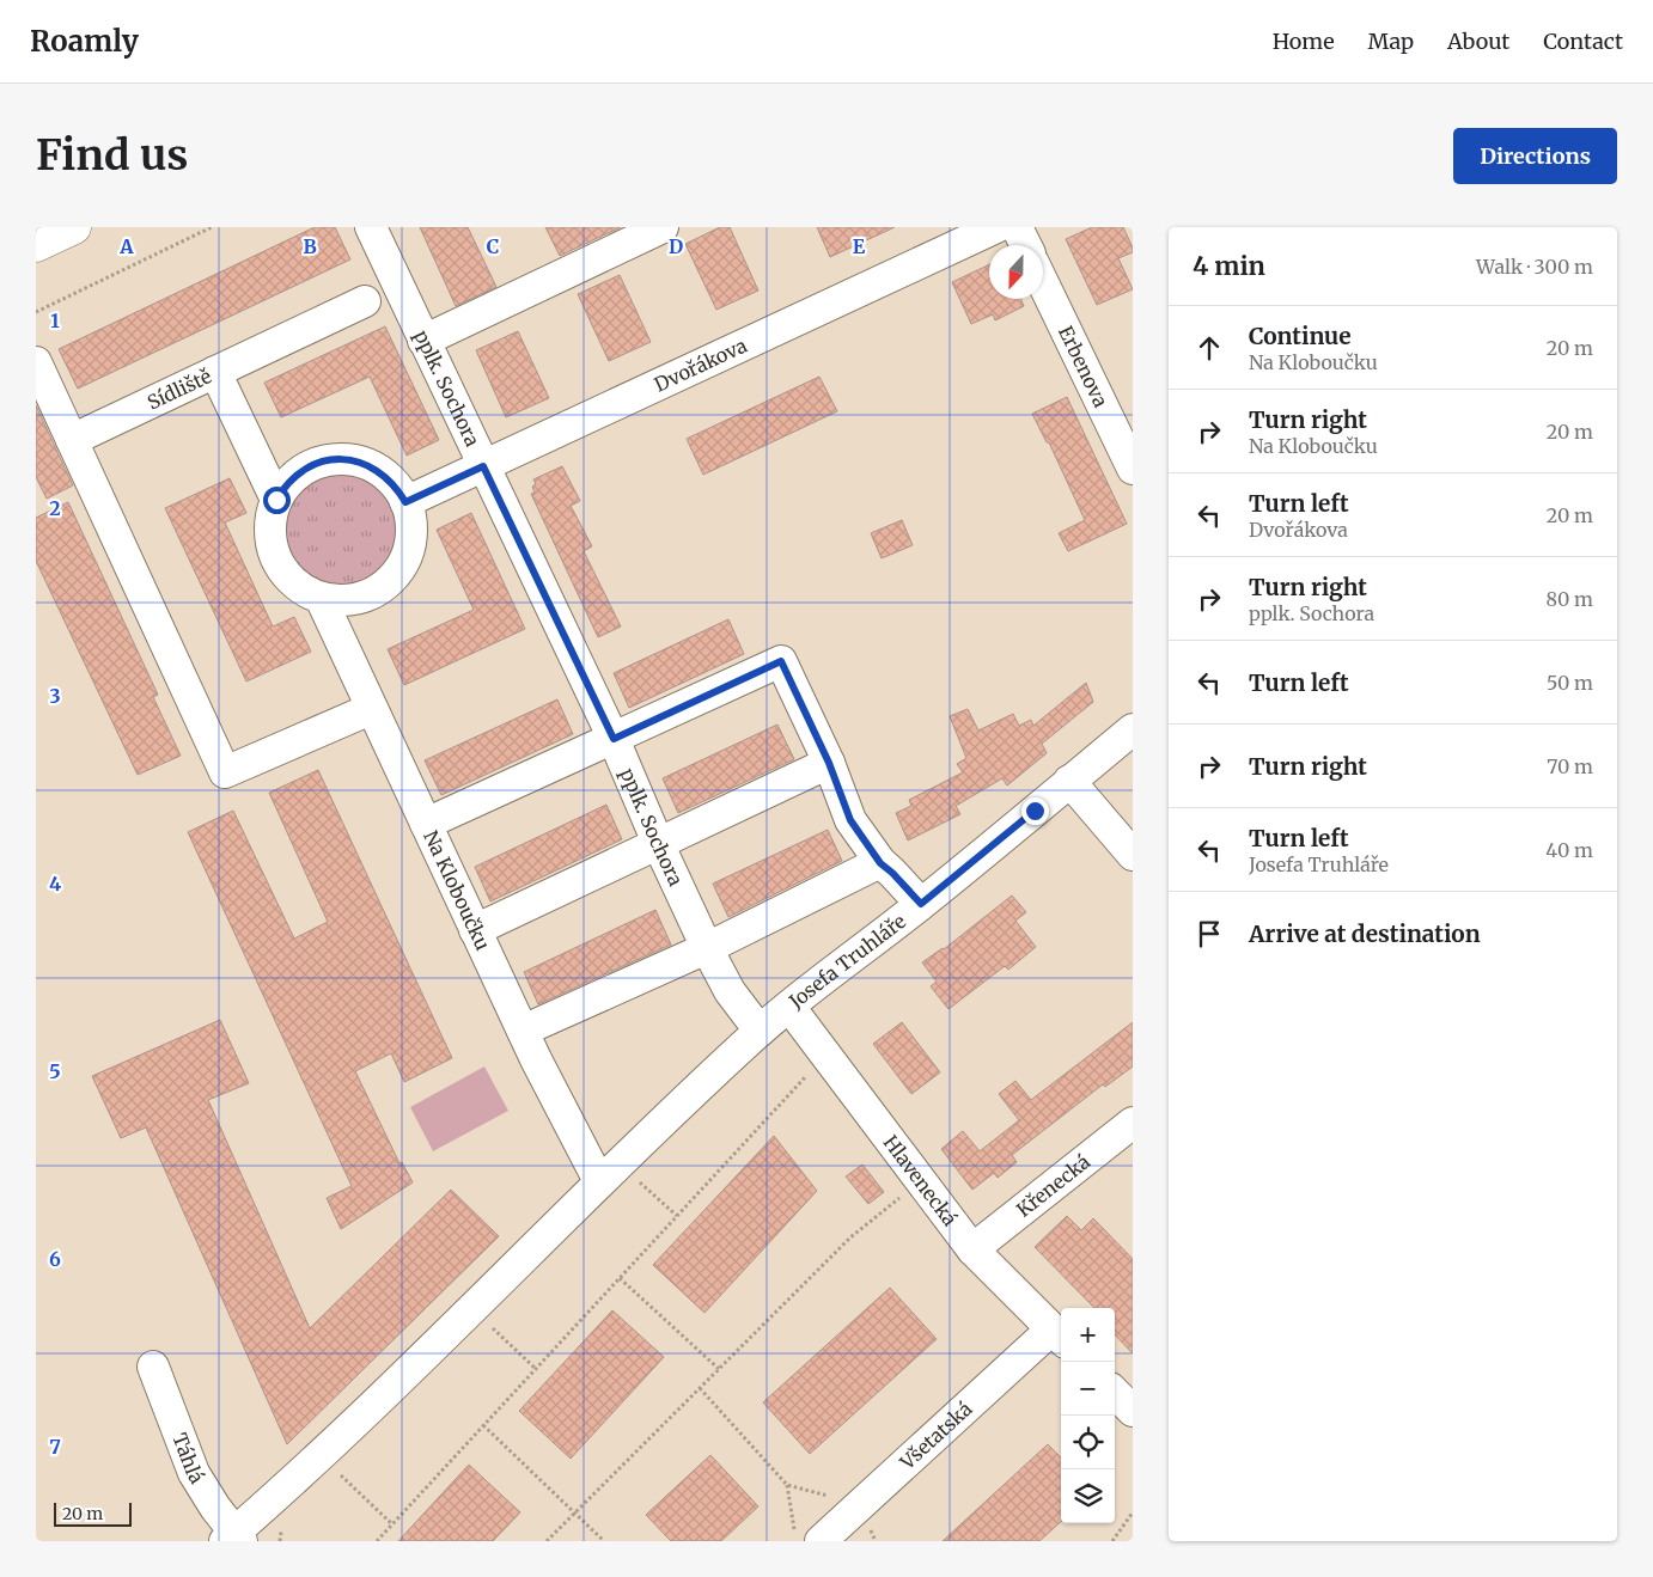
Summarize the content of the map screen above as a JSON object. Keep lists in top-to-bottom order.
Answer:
{
  "streets": {
    "street": [
      "Dvořákova",
      "Erbenova",
      "Sídliště",
      "pplk. Sochora",
      "Na Kloboučku",
      "Josefa Truhláře",
      "Hlavenecká",
      "Křenecká",
      "Všetatská",
      "Táhlá"
    ]
  },
  "crossings": [
    ["Dvořákova", "pplk. Sochora"],
    ["Dvořákova", "Na Kloboučku"],
    ["pplk. Sochora", "Josefa Truhláře"],
    ["Na Kloboučku", "Josefa Truhláře"],
    ["Josefa Truhláře", "Hlavenecká"],
    ["Josefa Truhláře", "Táhlá"],
    ["Hlavenecká", "Křenecká"],
    ["Hlavenecká", "Všetatská"]
  ],
  "scale_bar": "20 m",
  "north": "bottom",
  "page": {
    "header": "Roamly",
    "nav": [
      "Home",
      "Map",
      "About",
      "Contact"
    ],
    "buttons": "Directions",
    "title": "Find us",
    "heading": ["4 min", "Walk · 300 m"],
    "list": [
      ["Continue", "Na Kloboučku", "20 m"],
      ["Turn right", "Na Kloboučku", "20 m"],
      ["Turn left", "Dvořákova", "20 m"],
      ["Turn right", "pplk. Sochora", "80 m"],
      ["Turn left", "50 m"],
      ["Turn right", "70 m"],
      ["Turn left", "Josefa Truhláře", "40 m"],
      "Arrive at destination"
    ],
    "map_buttons": ["+", "−"],
    "scale": "20 m"
  },
  "grid": {
    "columns": [
      "A",
      "B",
      "C",
      "D",
      "E"
    ],
    "rows": [
      "1",
      "2",
      "3",
      "4",
      "5",
      "6",
      "7"
    ]
  }
}
